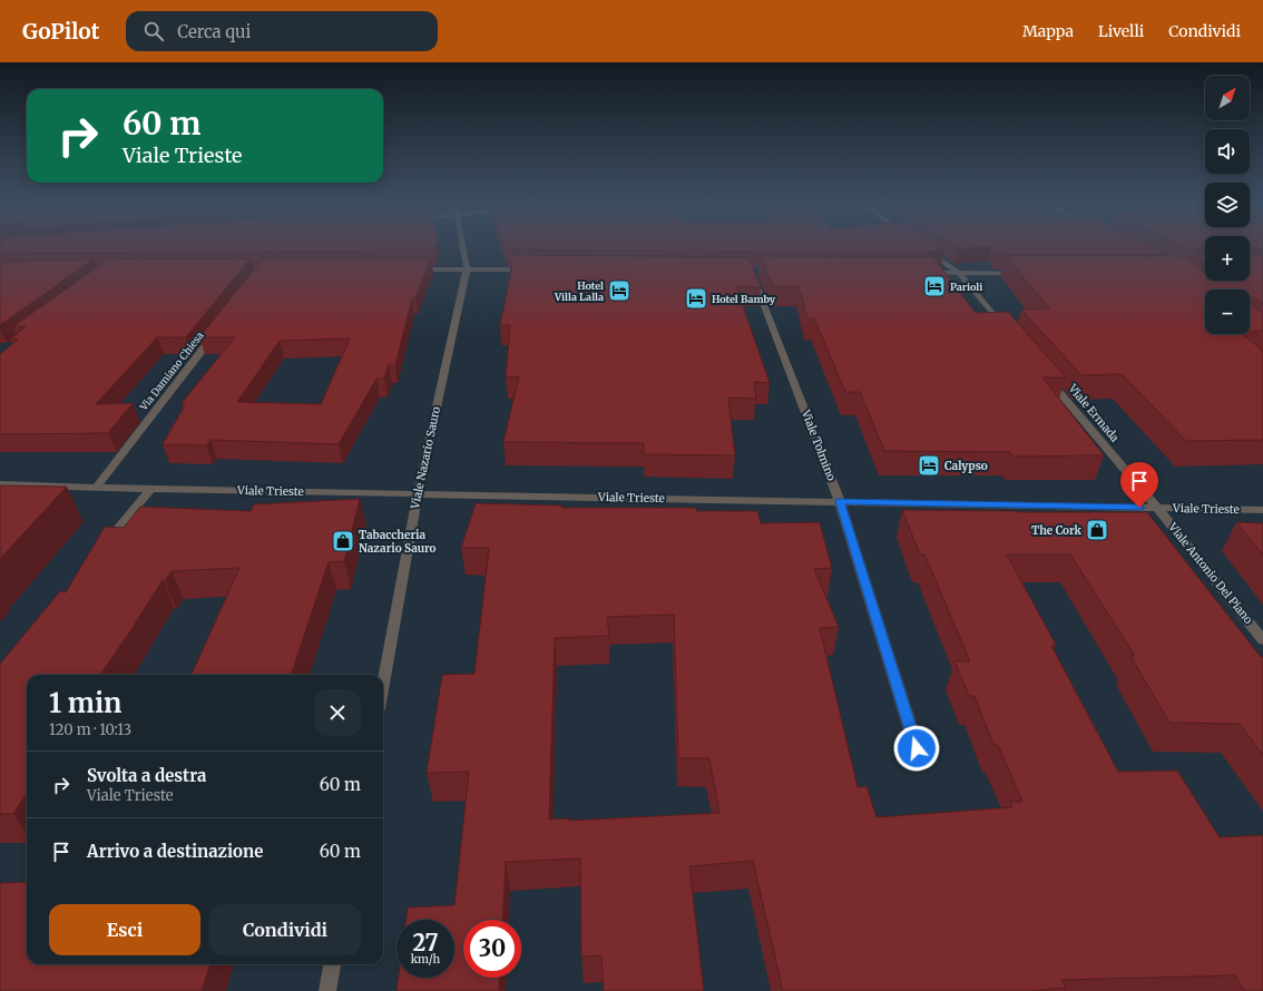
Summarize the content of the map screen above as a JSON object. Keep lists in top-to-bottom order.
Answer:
{
  "streets": {
    "street": [
      "Via Damiano Chiesa",
      "Viale Ermada",
      "Viale Tolmino",
      "Viale Nazario Sauro",
      "Viale Trieste",
      "Viale Antonio Del Piano"
    ]
  },
  "crossings": [
    ["Via Damiano Chiesa", "Viale Trieste"],
    ["Viale Ermada", "Viale Trieste"],
    ["Viale Ermada", "Viale Antonio Del Piano"],
    ["Viale Tolmino", "Viale Trieste"],
    ["Viale Nazario Sauro", "Viale Trieste"],
    ["Viale Trieste", "Viale Antonio Del Piano"]
  ],
  "places": {
    "hotel": [
      "Parioli",
      "Hotel Villa Lalla",
      "Hotel Bamby",
      "Calypso"
    ],
    "shop": ["The Cork", "Tabaccheria Nazario Sauro"]
  },
  "north": "top right",
  "page": {
    "header": "GoPilot",
    "search": "Cerca qui",
    "nav": ["Mappa", "Livelli", "Condividi"],
    "map_buttons": ["+", "−"],
    "turn": ["60 m", "Viale Trieste"],
    "heading": ["1 min", "120 m · 10:13"],
    "list": [
      {
        "name": "Svolta a destra",
        "note": "Viale Trieste",
        "value": "60 m"
      },
      {
        "name": "Arrivo a destinazione",
        "value": "60 m"
      }
    ],
    "buttons": ["Esci", "Condividi"],
    "speed": "27 km/h",
    "limit": "30"
  }
}
